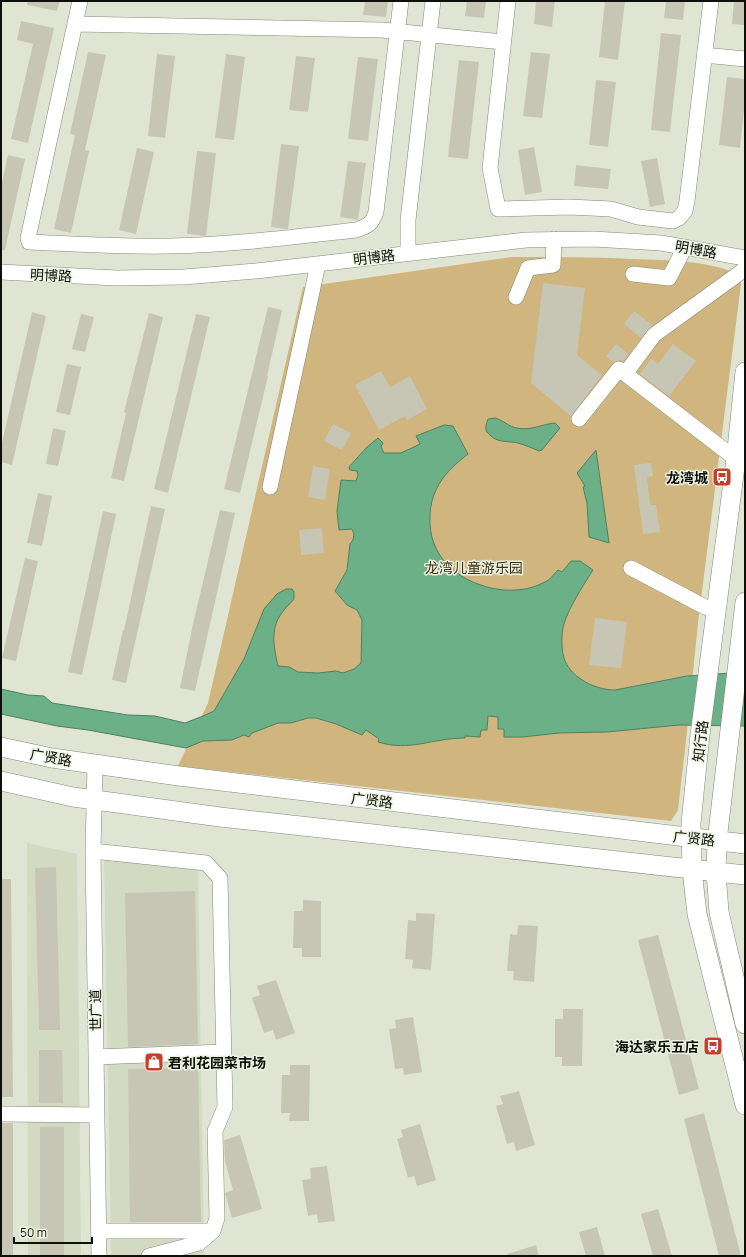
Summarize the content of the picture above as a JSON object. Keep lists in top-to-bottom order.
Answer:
{
  "streets": {
    "main road": ["知行路", "广贤路"],
    "street": ["明博路", "世广道"]
  },
  "crossings": [
    ["知行路", "广贤路"],
    ["广贤路", "世广道"]
  ],
  "parks": ["龙湾儿童游乐园"],
  "places": {
    "bus stop": ["龙湾城", "海达家乐五店"],
    "shop": ["君利花园菜市场"]
  },
  "scale_bar": "50 m"
}
